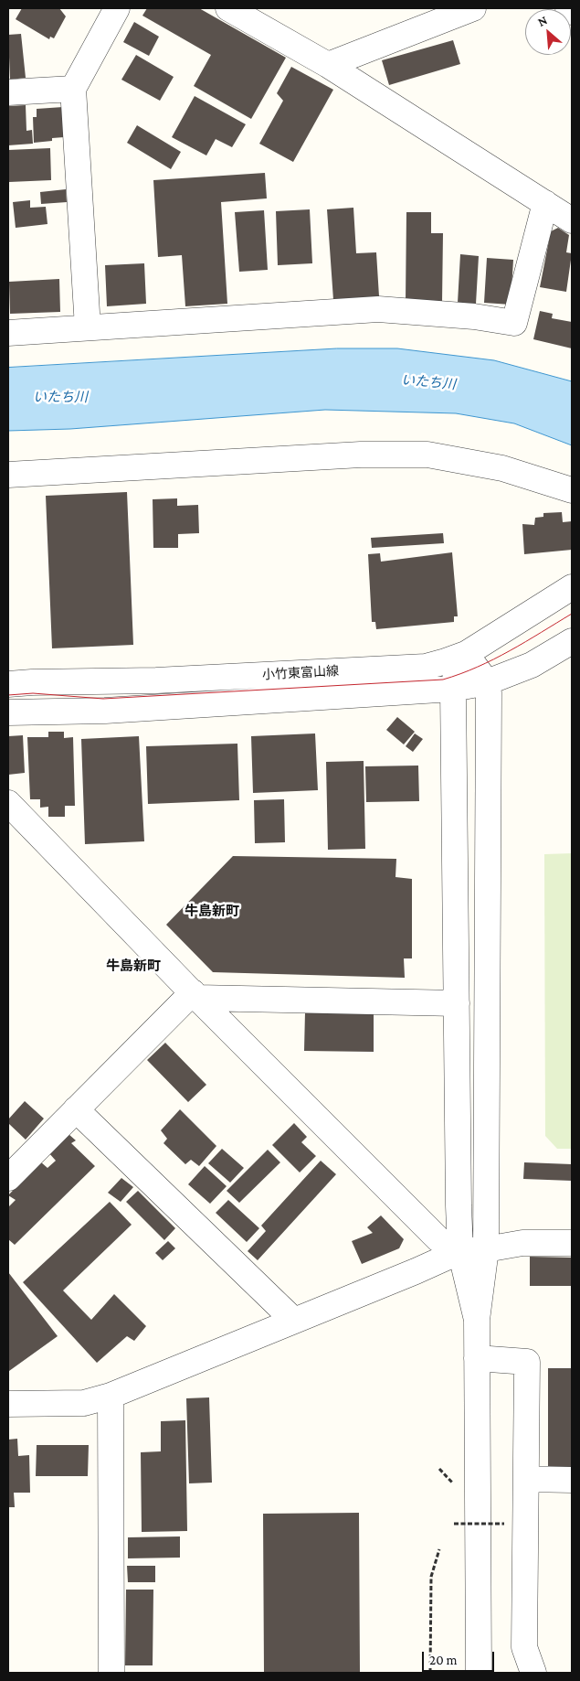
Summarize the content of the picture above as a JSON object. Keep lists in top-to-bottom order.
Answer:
{
  "streets": {
    "street": ["小竹東富山線"]
  },
  "districts": ["牛島新町", "牛島新町"],
  "water": ["いたち川"],
  "scale_bar": "20 m",
  "north": "top left"
}
